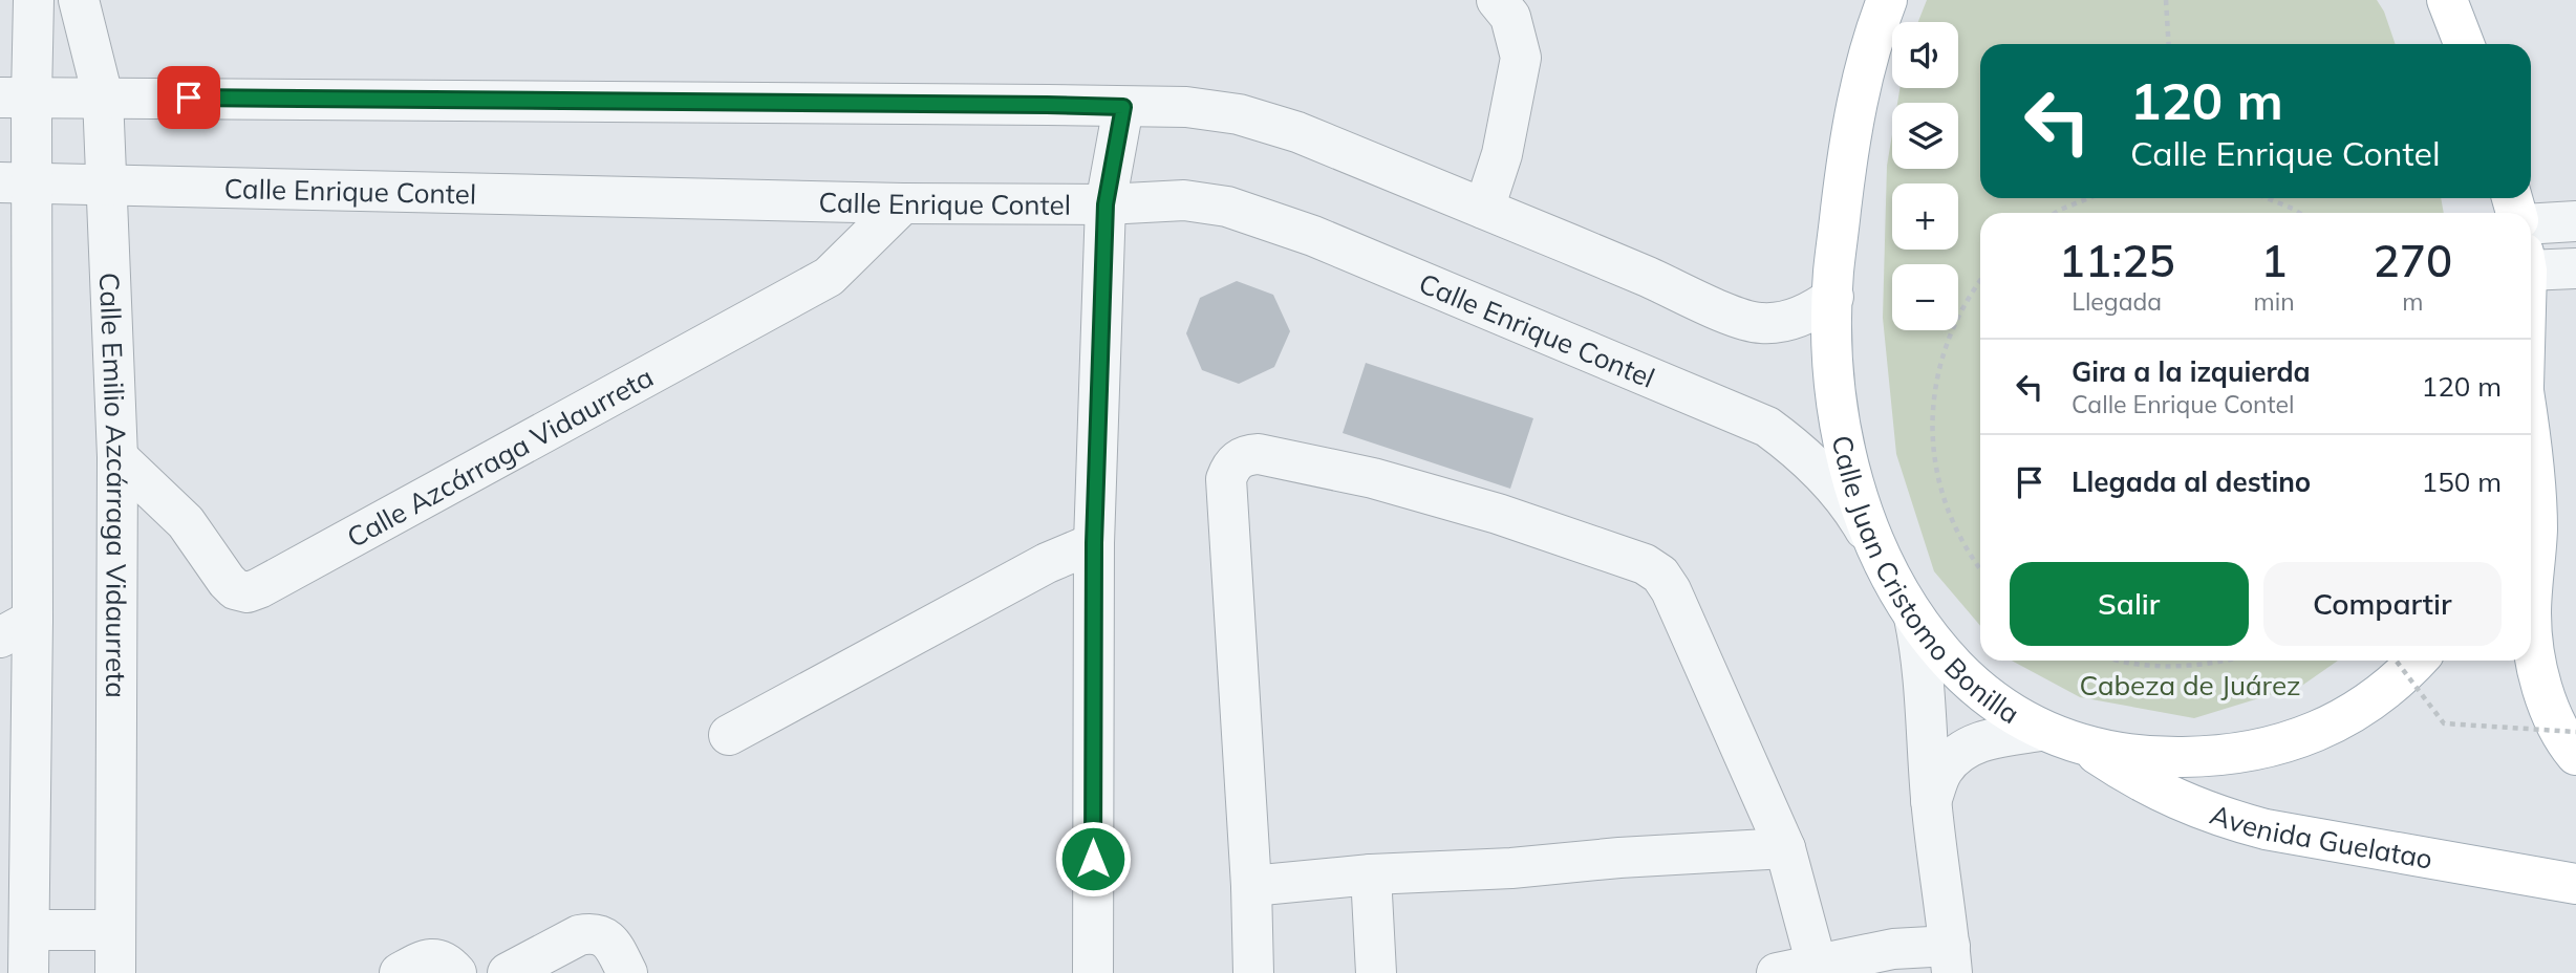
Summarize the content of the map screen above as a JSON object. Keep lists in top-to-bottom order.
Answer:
{
  "streets": {
    "main road": ["Calle Juan Cristomo Bonilla", "Avenida Guelatao"],
    "street": ["Calle Enrique Contel", "Calle Azcárraga Vidaurreta", "Calle Emilio Azcárraga Vidaurreta"]
  },
  "crossings": [
    ["Calle Enrique Contel", "Calle Azcárraga Vidaurreta"],
    ["Calle Enrique Contel", "Calle Emilio Azcárraga Vidaurreta"],
    ["Calle Enrique Contel", "Calle Juan Cristomo Bonilla"],
    ["Calle Azcárraga Vidaurreta", "Calle Emilio Azcárraga Vidaurreta"],
    ["Calle Juan Cristomo Bonilla", "Avenida Guelatao"]
  ],
  "parks": ["Cabeza de Juárez"],
  "page": {
    "map_buttons": ["+", "−"],
    "turn": ["120 m", "Calle Enrique Contel"],
    "eta": [
      "11:25",
      "Llegada",
      "1",
      "min",
      "270",
      "m"
    ],
    "list": [
      {
        "name": "Gira a la izquierda",
        "note": "Calle Enrique Contel",
        "value": "120 m"
      },
      {
        "name": "Llegada al destino",
        "value": "150 m"
      }
    ],
    "buttons": ["Salir", "Compartir"]
  }
}
